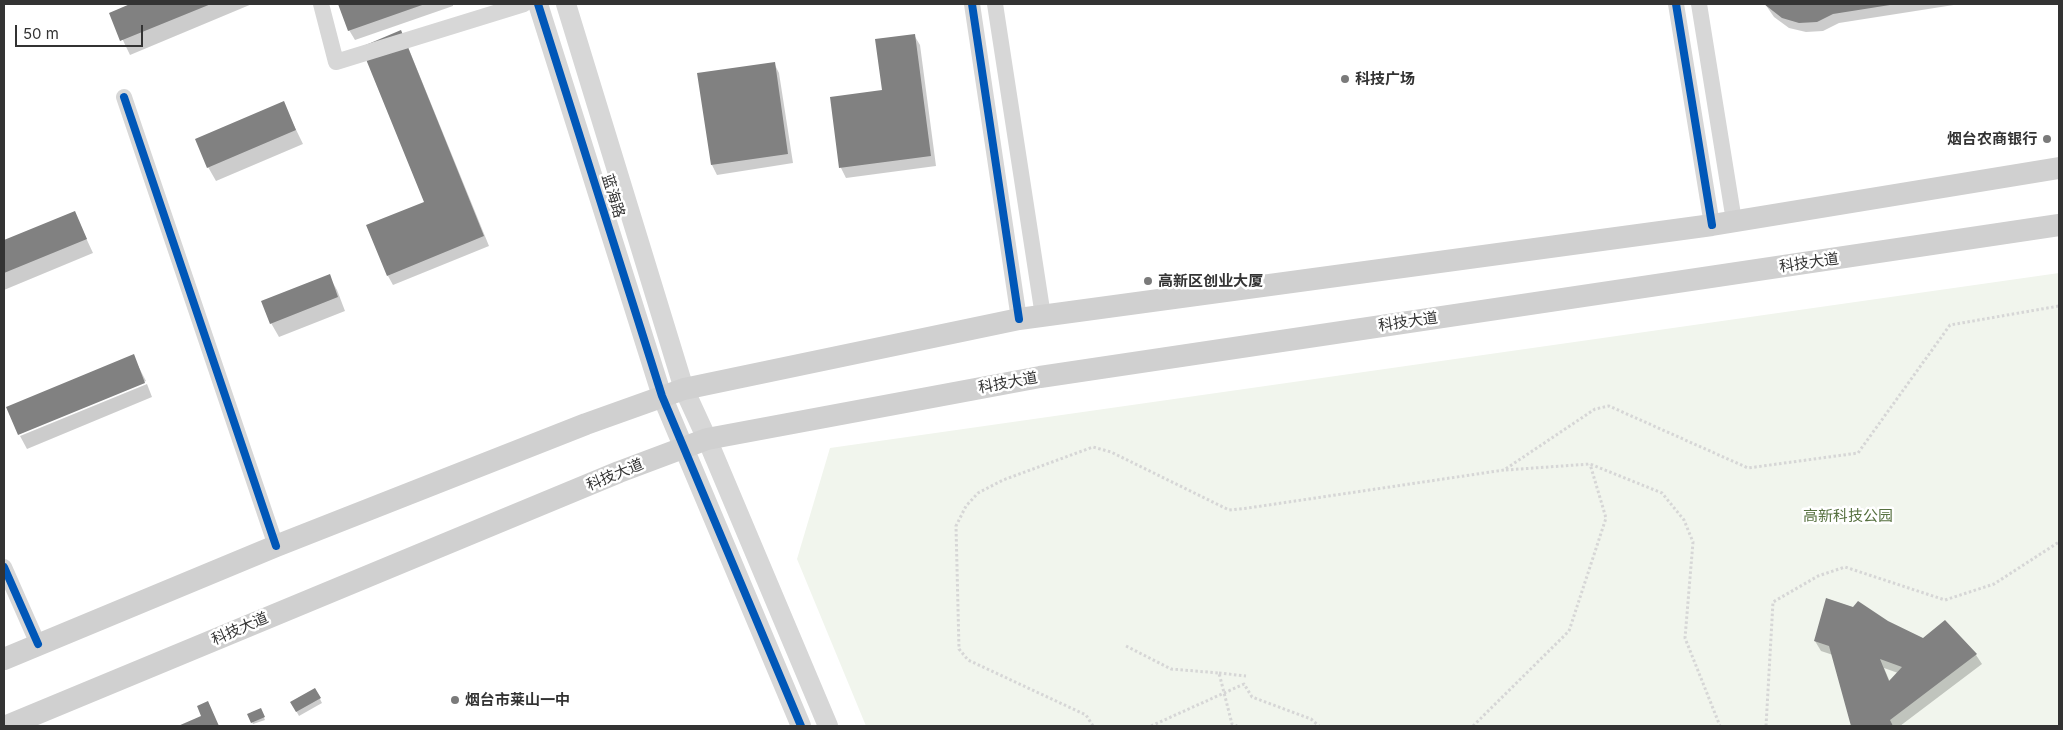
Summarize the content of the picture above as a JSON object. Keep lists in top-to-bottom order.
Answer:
{
  "streets": {
    "main road": ["科技大道"],
    "street": ["蓝海路"]
  },
  "crossings": [
    ["蓝海路", "科技大道"]
  ],
  "parks": ["高新科技公园"],
  "places": [
    "科技广场",
    "烟台农商银行",
    "高新区创业大厦",
    "烟台市莱山一中"
  ],
  "scale_bar": "50 m"
}
